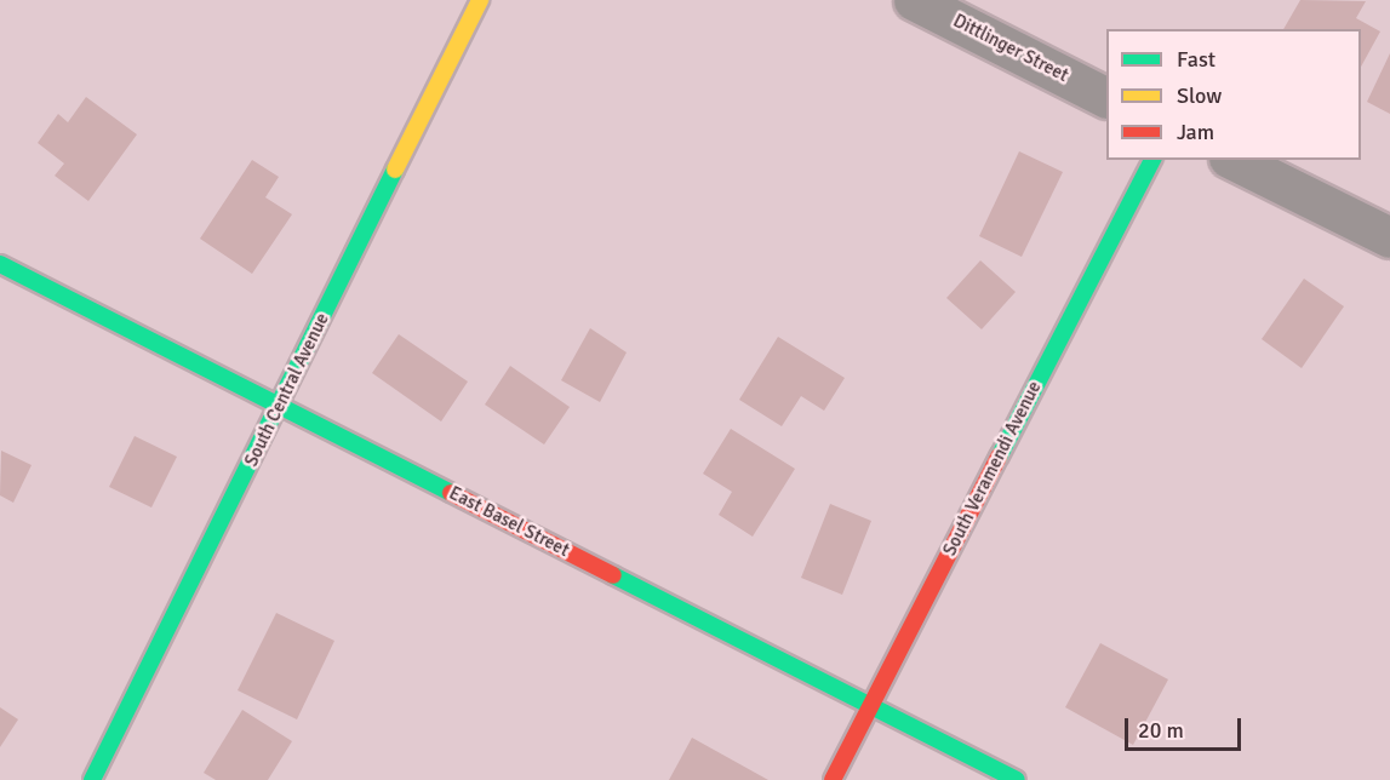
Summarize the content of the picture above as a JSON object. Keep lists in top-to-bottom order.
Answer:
{
  "streets": {
    "street": [
      "Dittlinger Street",
      "South Central Avenue",
      "South Veramendi Avenue",
      "East Basel Street"
    ]
  },
  "crossings": [
    ["South Central Avenue", "East Basel Street"],
    ["South Veramendi Avenue", "East Basel Street"]
  ],
  "legend": ["Fast", "Slow", "Jam"],
  "scale_bar": "20 m"
}
